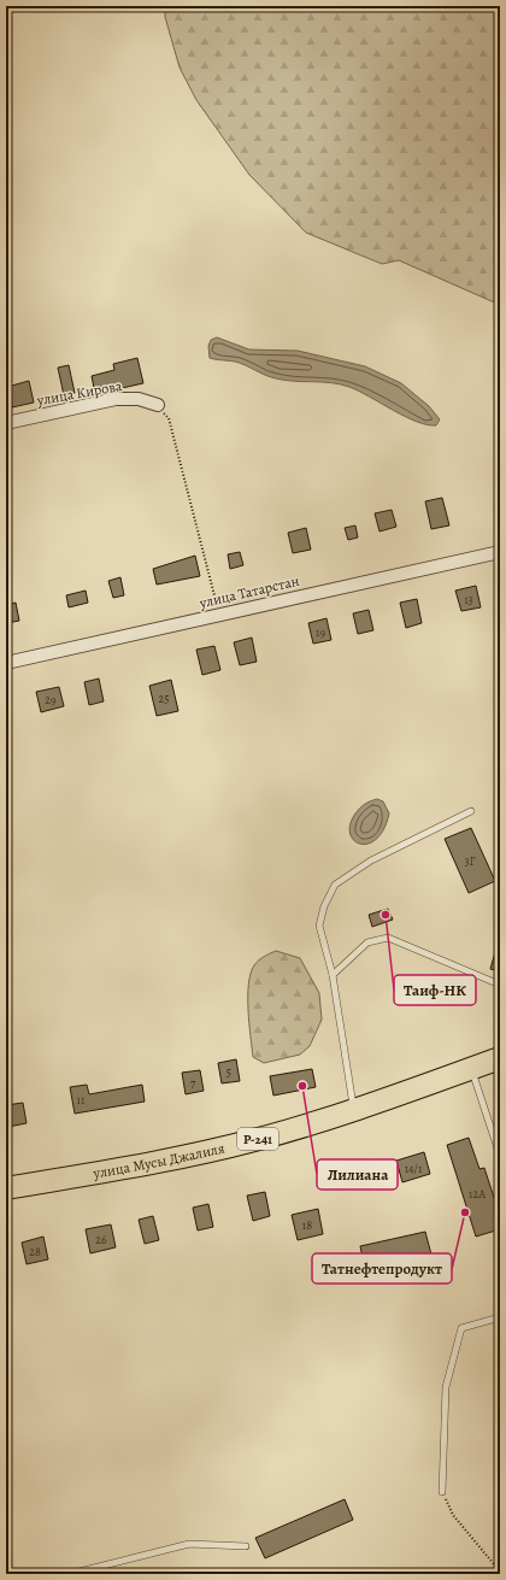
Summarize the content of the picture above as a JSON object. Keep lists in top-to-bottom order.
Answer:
{
  "streets": {
    "highway": ["Р-241", "улица Мусы Джалиля"],
    "street": ["улица Кирова", "улица Татарстан"]
  },
  "places": ["Таиф-НК", "Лилиана", "Татнефтепродукт"],
  "house_numbers": [
    "13",
    "19",
    "25",
    "29",
    "3Г",
    "5",
    "7",
    "11",
    "14/1",
    "12А",
    "18",
    "26",
    "28"
  ]
}
